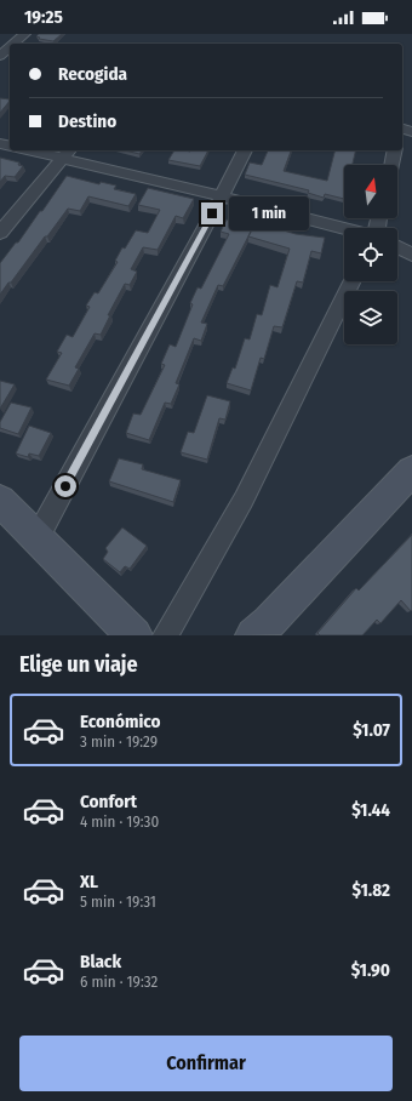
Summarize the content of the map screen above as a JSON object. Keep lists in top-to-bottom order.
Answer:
{
  "north": "top",
  "page": {
    "status": "19:25",
    "banner": ["Recogida", "Destino"],
    "bubble": "1 min",
    "heading": "Elige un viaje",
    "list": [
      {
        "name": "Económico",
        "note": "3 min · 19:29",
        "value": "$1.07"
      },
      {
        "name": "Confort",
        "note": "4 min · 19:30",
        "value": "$1.44"
      },
      {
        "name": "XL",
        "note": "5 min · 19:31",
        "value": "$1.82"
      },
      {
        "name": "Black",
        "note": "6 min · 19:32",
        "value": "$1.90"
      }
    ],
    "buttons": "Confirmar"
  }
}
